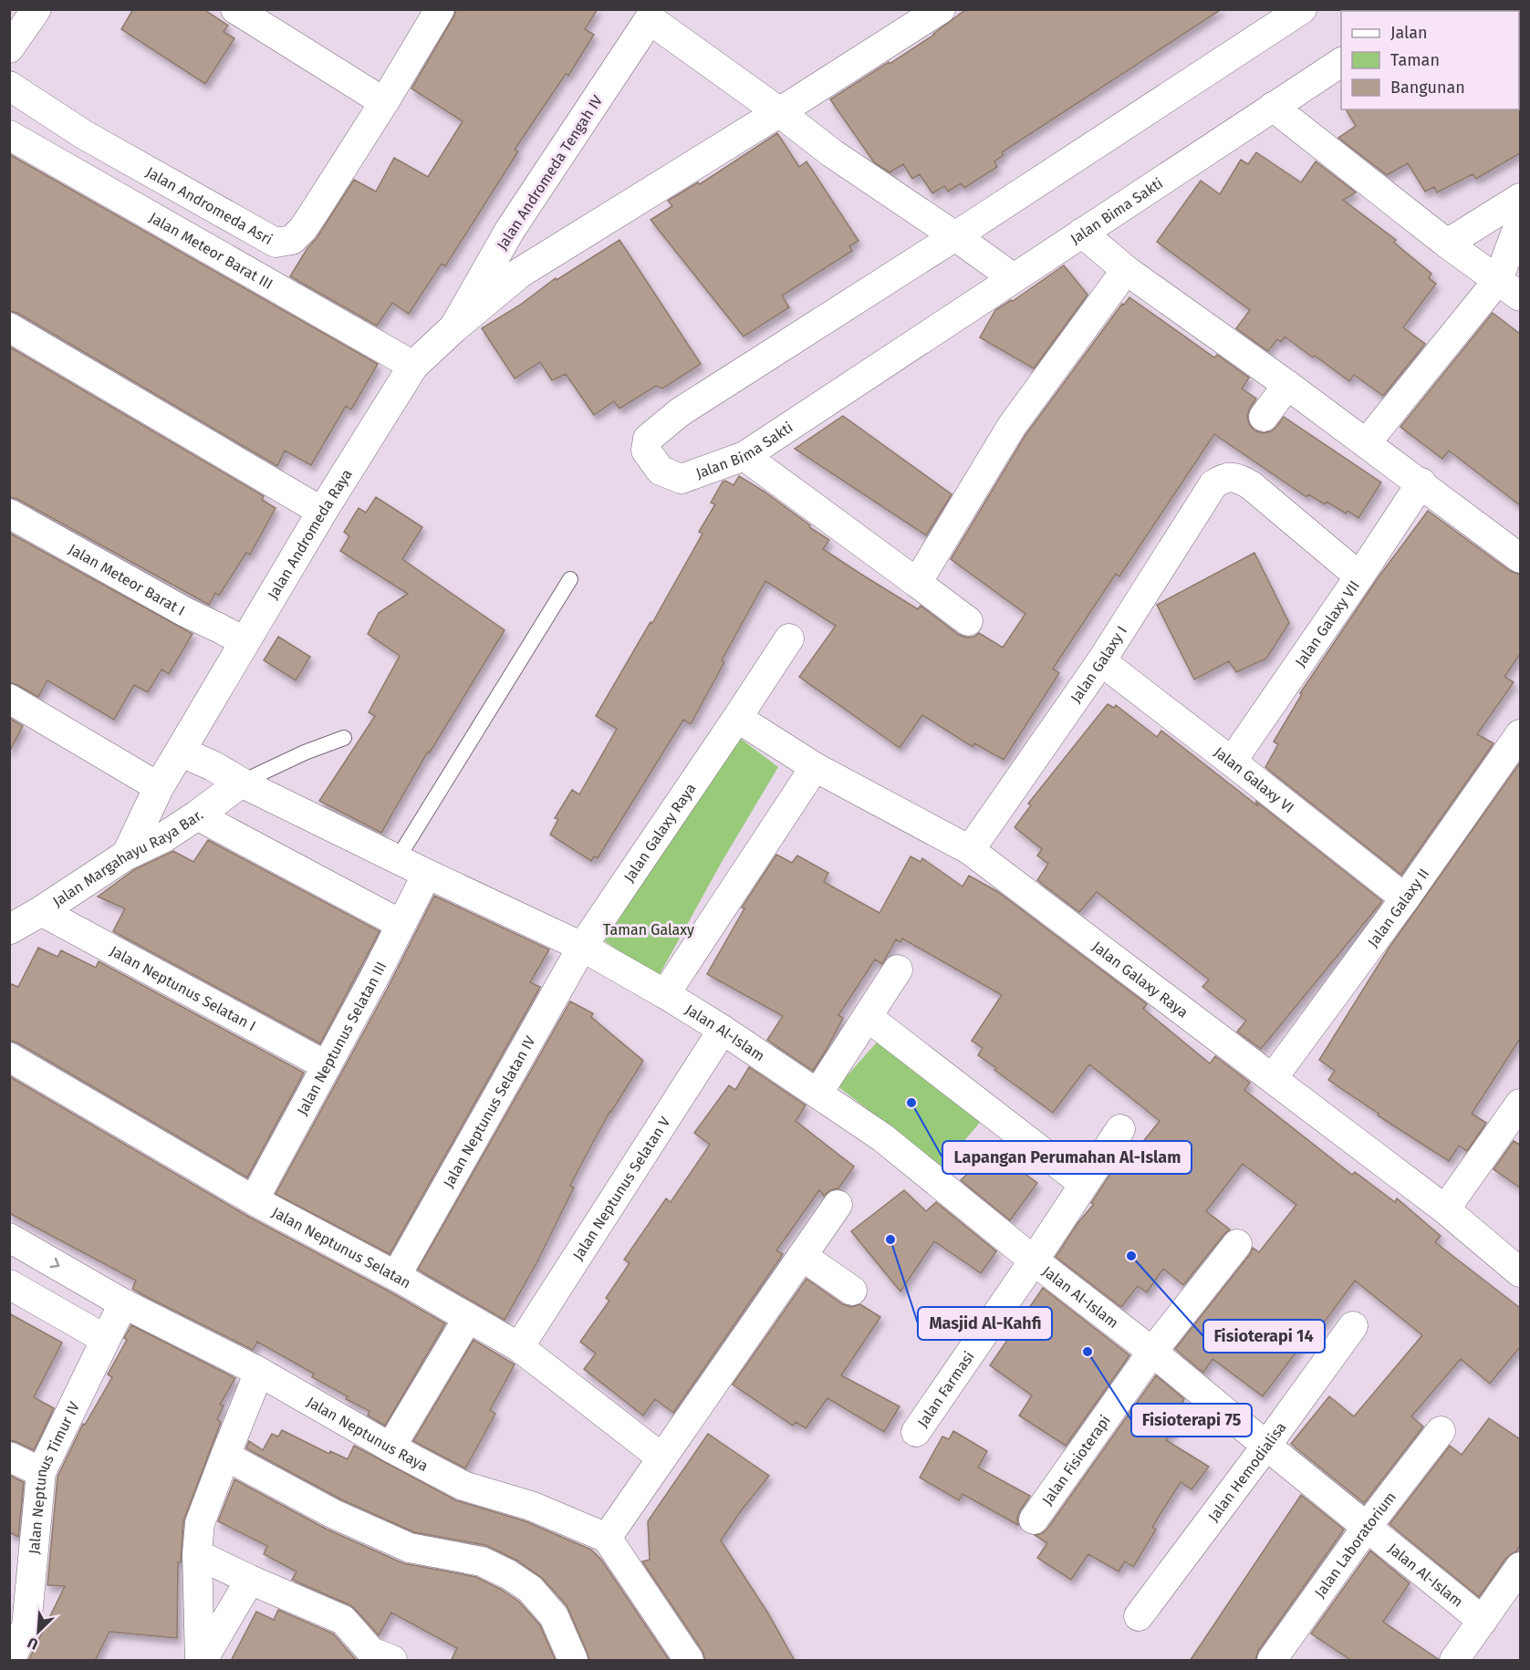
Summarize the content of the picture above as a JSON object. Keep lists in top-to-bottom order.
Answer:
{
  "streets": {
    "street": [
      "Jalan Andromeda Tengah IV",
      "Jalan Andromeda Asri",
      "Jalan Bima Sakti",
      "Jalan Meteor Barat III",
      "Jalan Andromeda Raya",
      "Jalan Meteor Barat I",
      "Jalan Galaxy VII",
      "Jalan Galaxy I",
      "Jalan Galaxy VI",
      "Jalan Galaxy Raya",
      "Jalan Margahayu Raya Bar.",
      "Jalan Galaxy II",
      "Jalan Neptunus Selatan I",
      "Jalan Al-Islam",
      "Jalan Neptunus Selatan III",
      "Jalan Neptunus Selatan IV",
      "Jalan Neptunus Selatan V",
      "Jalan Neptunus Selatan",
      "Jalan Farmasi",
      "Jalan Neptunus Raya",
      "Jalan Fisioterapi",
      "Jalan Hemodialisa",
      "Jalan Neptunus Timur IV",
      "Jalan Laboratorium"
    ]
  },
  "crossings": [
    ["Jalan Andromeda Tengah IV", "Jalan Andromeda Raya"],
    ["Jalan Meteor Barat III", "Jalan Andromeda Raya"],
    ["Jalan Andromeda Raya", "Jalan Meteor Barat I"],
    ["Jalan Andromeda Raya", "Jalan Margahayu Raya Bar."],
    ["Jalan Galaxy VII", "Jalan Galaxy I"],
    ["Jalan Galaxy VII", "Jalan Galaxy VI"],
    ["Jalan Galaxy I", "Jalan Galaxy VI"],
    ["Jalan Galaxy I", "Jalan Galaxy Raya"],
    ["Jalan Galaxy VI", "Jalan Galaxy II"],
    ["Jalan Galaxy Raya", "Jalan Galaxy II"],
    ["Jalan Galaxy Raya", "Jalan Al-Islam"],
    ["Jalan Galaxy Raya", "Jalan Neptunus Selatan IV"],
    ["Jalan Margahayu Raya Bar.", "Jalan Neptunus Selatan I"],
    ["Jalan Margahayu Raya Bar.", "Jalan Al-Islam"],
    ["Jalan Neptunus Selatan I", "Jalan Neptunus Selatan III"],
    ["Jalan Al-Islam", "Jalan Neptunus Selatan III"],
    ["Jalan Al-Islam", "Jalan Neptunus Selatan IV"],
    ["Jalan Al-Islam", "Jalan Neptunus Selatan V"],
    ["Jalan Al-Islam", "Jalan Farmasi"],
    ["Jalan Al-Islam", "Jalan Fisioterapi"],
    ["Jalan Al-Islam", "Jalan Hemodialisa"],
    ["Jalan Al-Islam", "Jalan Laboratorium"],
    ["Jalan Neptunus Selatan III", "Jalan Neptunus Selatan"],
    ["Jalan Neptunus Selatan IV", "Jalan Neptunus Selatan"],
    ["Jalan Neptunus Selatan V", "Jalan Neptunus Selatan"],
    ["Jalan Neptunus Raya", "Jalan Neptunus Timur IV"]
  ],
  "parks": ["Taman Galaxy"],
  "places": [
    "Lapangan Perumahan Al-Islam",
    "Masjid Al-Kahfi",
    "Fisioterapi 14",
    "Fisioterapi 75"
  ],
  "legend": ["Jalan", "Taman", "Bangunan"],
  "north": "bottom left"
}
